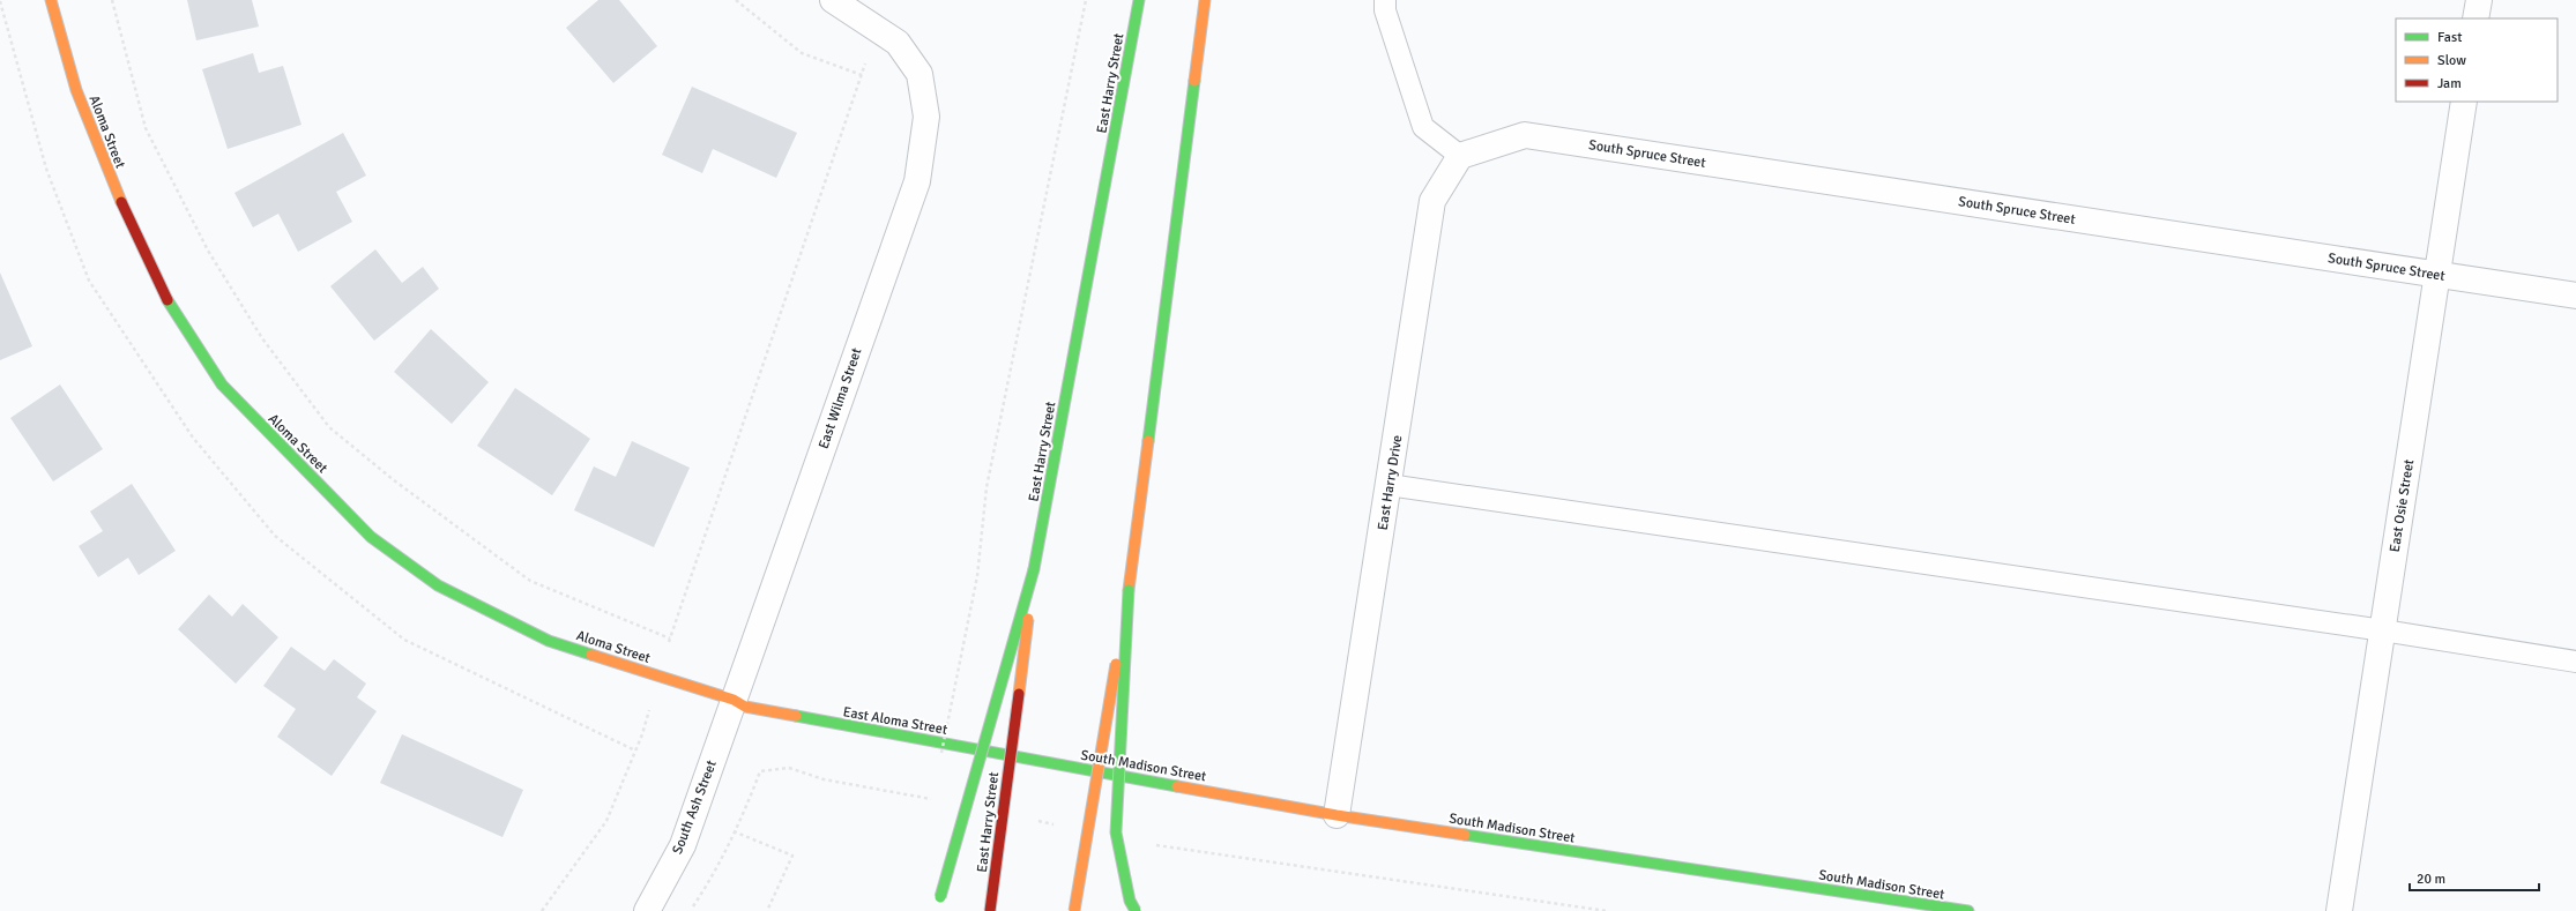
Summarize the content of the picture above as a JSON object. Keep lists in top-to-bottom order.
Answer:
{
  "streets": {
    "main road": [
      "East Harry Street",
      "Aloma Street",
      "East Aloma Street",
      "South Madison Street"
    ],
    "street": [
      "South Spruce Street",
      "East Wilma Street",
      "East Harry Drive",
      "East Osie Street",
      "South Ash Street"
    ]
  },
  "crossings": [
    ["Aloma Street", "East Wilma Street"],
    ["Aloma Street", "East Aloma Street"],
    ["Aloma Street", "South Ash Street"],
    ["South Spruce Street", "East Harry Drive"],
    ["South Spruce Street", "East Osie Street"],
    ["East Wilma Street", "East Aloma Street"],
    ["East Wilma Street", "South Ash Street"],
    ["East Harry Drive", "South Madison Street"],
    ["East Aloma Street", "South Madison Street"],
    ["East Aloma Street", "South Ash Street"]
  ],
  "legend": ["Fast", "Slow", "Jam"],
  "scale_bar": "20 m"
}
